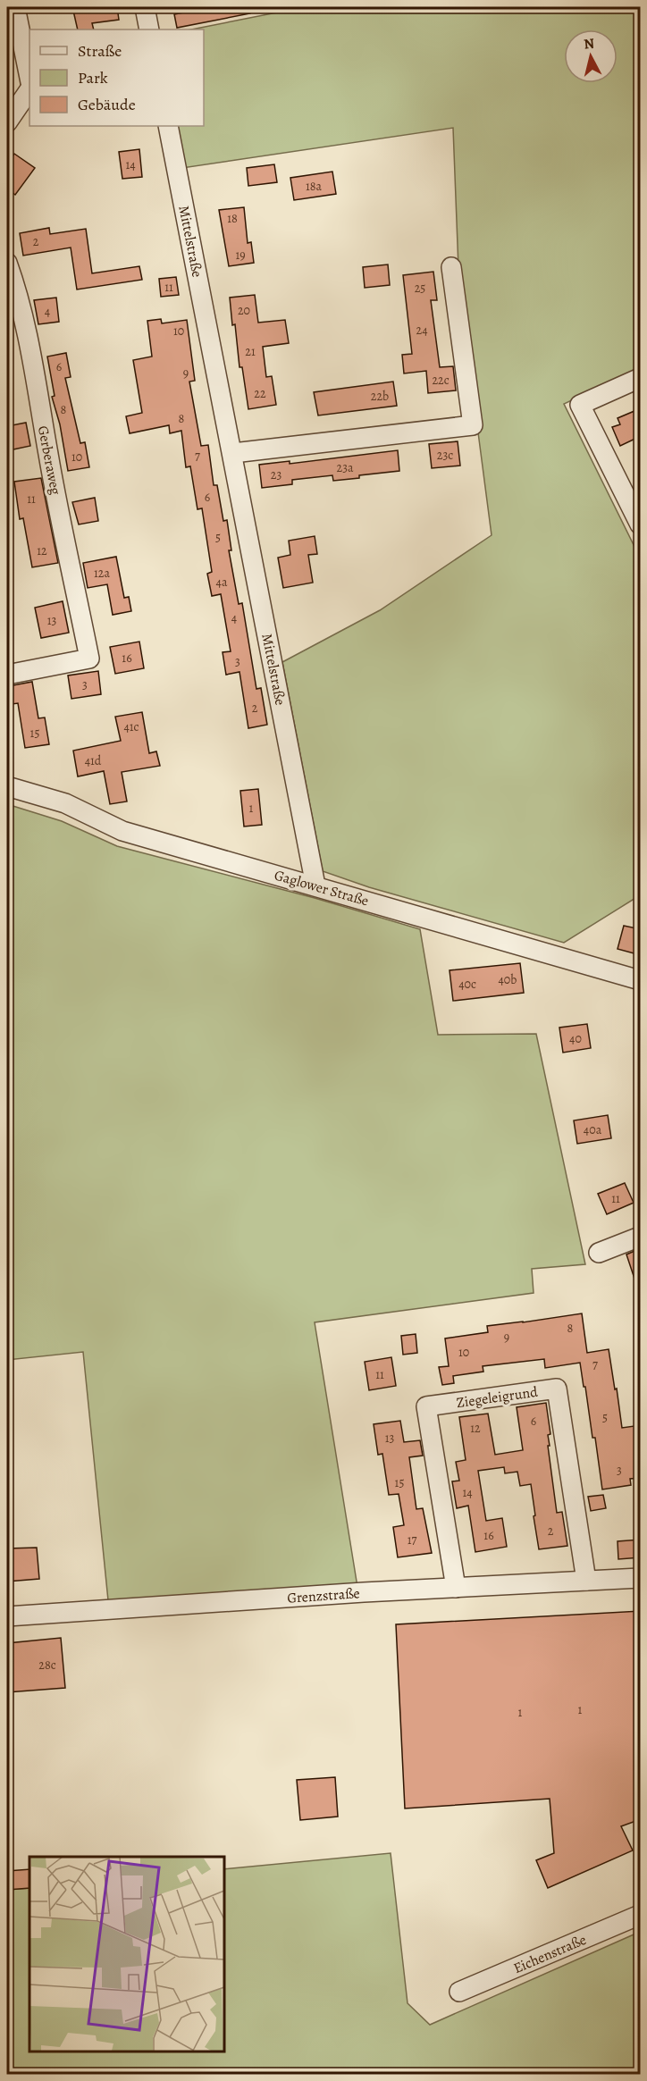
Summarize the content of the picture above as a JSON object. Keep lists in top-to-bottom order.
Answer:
{
  "streets": {
    "street": [
      "Mittelstraße",
      "Gerberaweg",
      "Gaglower Straße",
      "Ziegeleigrund",
      "Grenzstraße",
      "Eichenstraße"
    ]
  },
  "crossings": [
    ["Mittelstraße", "Gaglower Straße"],
    ["Ziegeleigrund", "Grenzstraße"]
  ],
  "house_numbers": [
    "14",
    "18a",
    "18",
    "2",
    "19",
    "11",
    "25",
    "20",
    "4",
    "24",
    "10",
    "21",
    "6",
    "9",
    "22c",
    "22",
    "22b",
    "8",
    "8",
    "23c",
    "7",
    "10",
    "23a",
    "23",
    "6",
    "11",
    "5",
    "12",
    "12a",
    "4a",
    "4",
    "13",
    "16",
    "3",
    "3",
    "2",
    "41c",
    "15",
    "41d",
    "1",
    "40b",
    "40c",
    "40",
    "40a",
    "11",
    "8",
    "9",
    "10",
    "7",
    "11",
    "5",
    "6",
    "12",
    "13",
    "3",
    "15",
    "14",
    "2",
    "16",
    "17",
    "28c",
    "1",
    "1"
  ],
  "legend": ["Straße", "Park", "Gebäude"],
  "north": "top"
}
